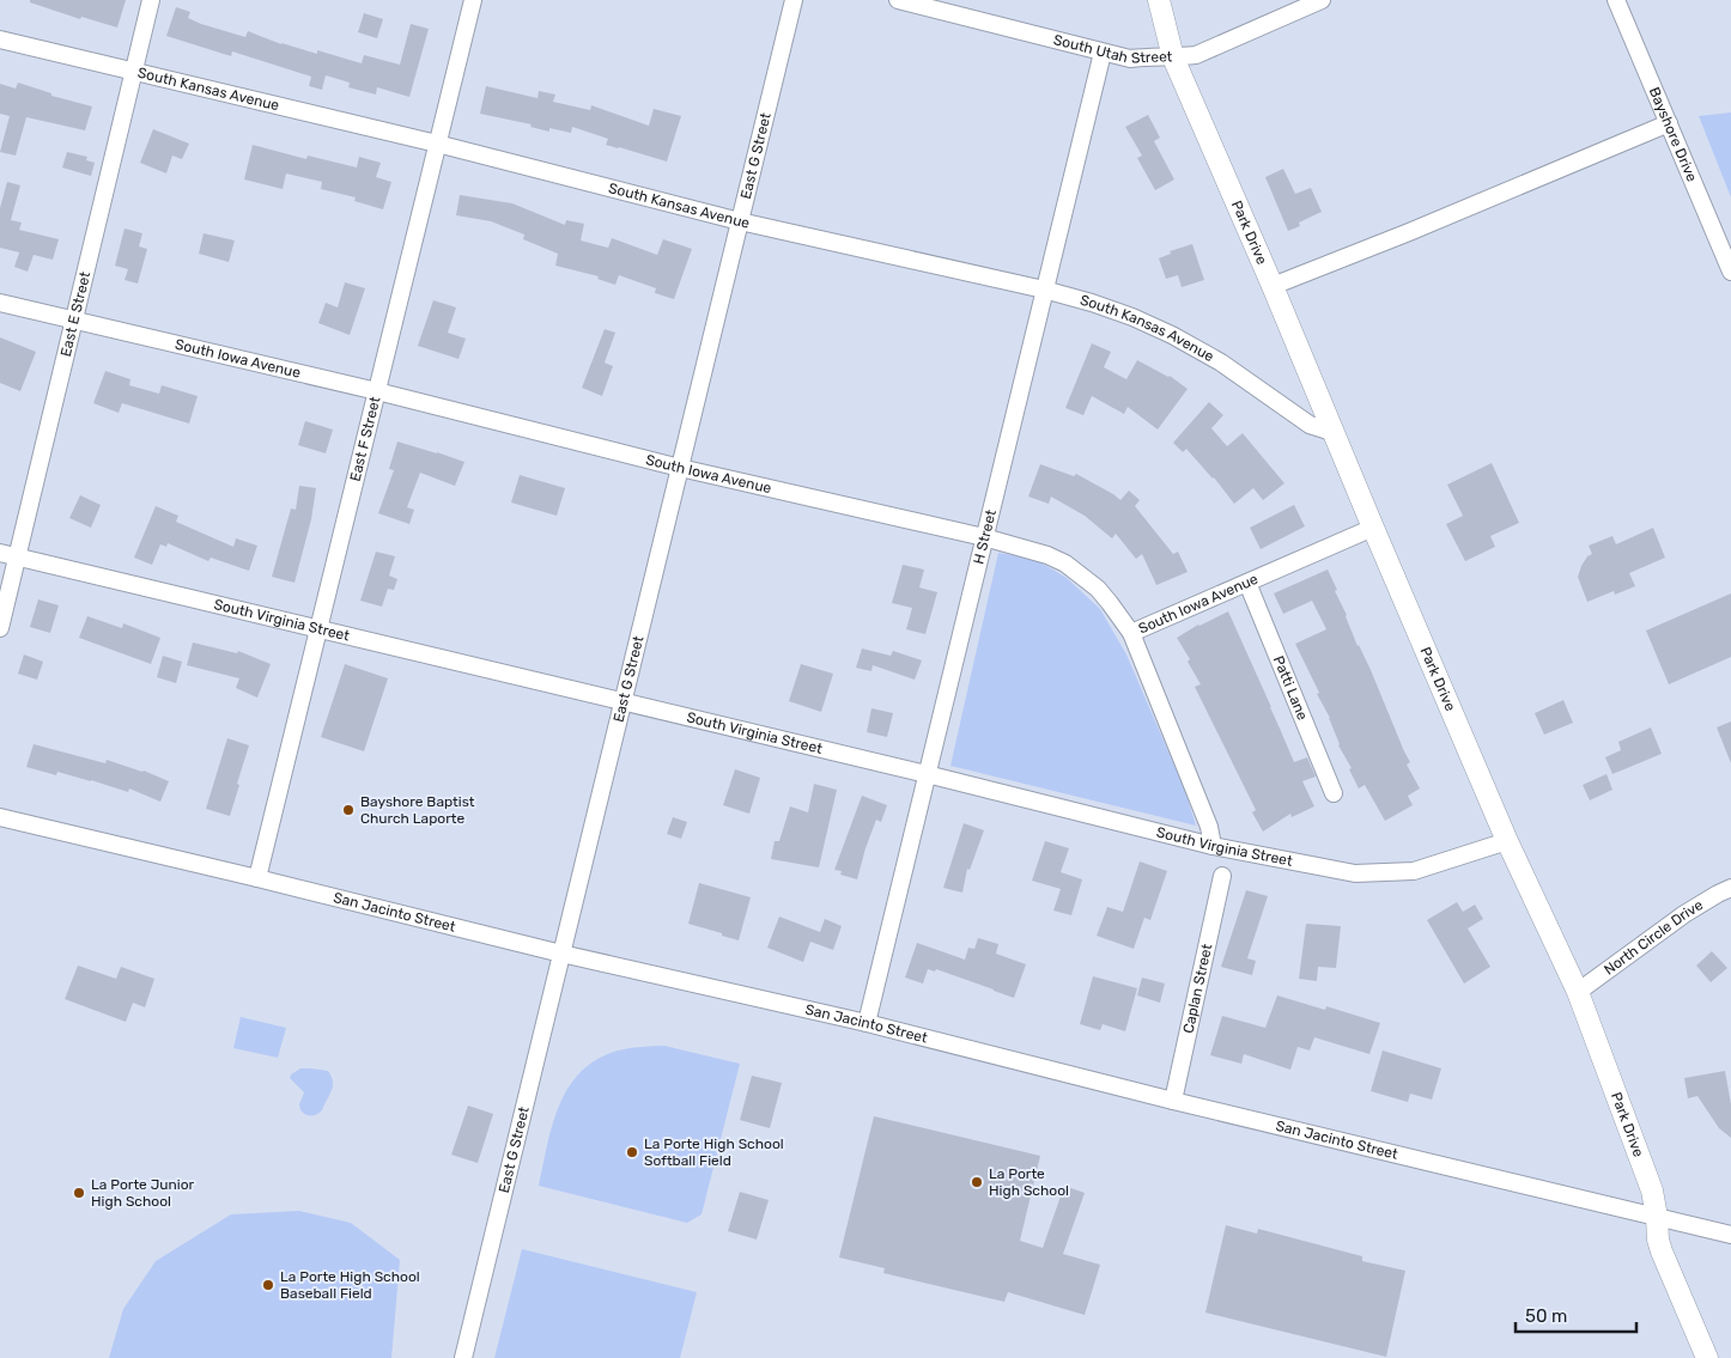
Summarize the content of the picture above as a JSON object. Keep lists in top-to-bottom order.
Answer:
{
  "streets": {
    "street": [
      "South Utah Street",
      "South Kansas Avenue",
      "Bayshore Drive",
      "East G Street",
      "Park Drive",
      "East E Street",
      "South Iowa Avenue",
      "East F Street",
      "H Street",
      "South Virginia Street",
      "Patti Lane",
      "San Jacinto Street",
      "North Circle Drive",
      "Caplan Street"
    ]
  },
  "crossings": [
    ["South Utah Street", "Park Drive"],
    ["South Utah Street", "H Street"],
    ["South Kansas Avenue", "East G Street"],
    ["South Kansas Avenue", "Park Drive"],
    ["South Kansas Avenue", "East E Street"],
    ["South Kansas Avenue", "East F Street"],
    ["South Kansas Avenue", "H Street"],
    ["East G Street", "South Iowa Avenue"],
    ["East G Street", "South Virginia Street"],
    ["East G Street", "San Jacinto Street"],
    ["Park Drive", "South Iowa Avenue"],
    ["Park Drive", "South Virginia Street"],
    ["Park Drive", "San Jacinto Street"],
    ["Park Drive", "North Circle Drive"],
    ["East E Street", "South Iowa Avenue"],
    ["East E Street", "South Virginia Street"],
    ["South Iowa Avenue", "East F Street"],
    ["South Iowa Avenue", "H Street"],
    ["South Iowa Avenue", "Patti Lane"],
    ["East F Street", "South Virginia Street"],
    ["East F Street", "San Jacinto Street"],
    ["H Street", "South Virginia Street"],
    ["H Street", "San Jacinto Street"],
    ["San Jacinto Street", "Caplan Street"]
  ],
  "places": [
    "Bayshore Baptist Church Laporte",
    "La Porte High School Softball Field",
    "La Porte High School",
    "La Porte Junior High School",
    "La Porte High School Baseball Field"
  ],
  "scale_bar": "50 m"
}
